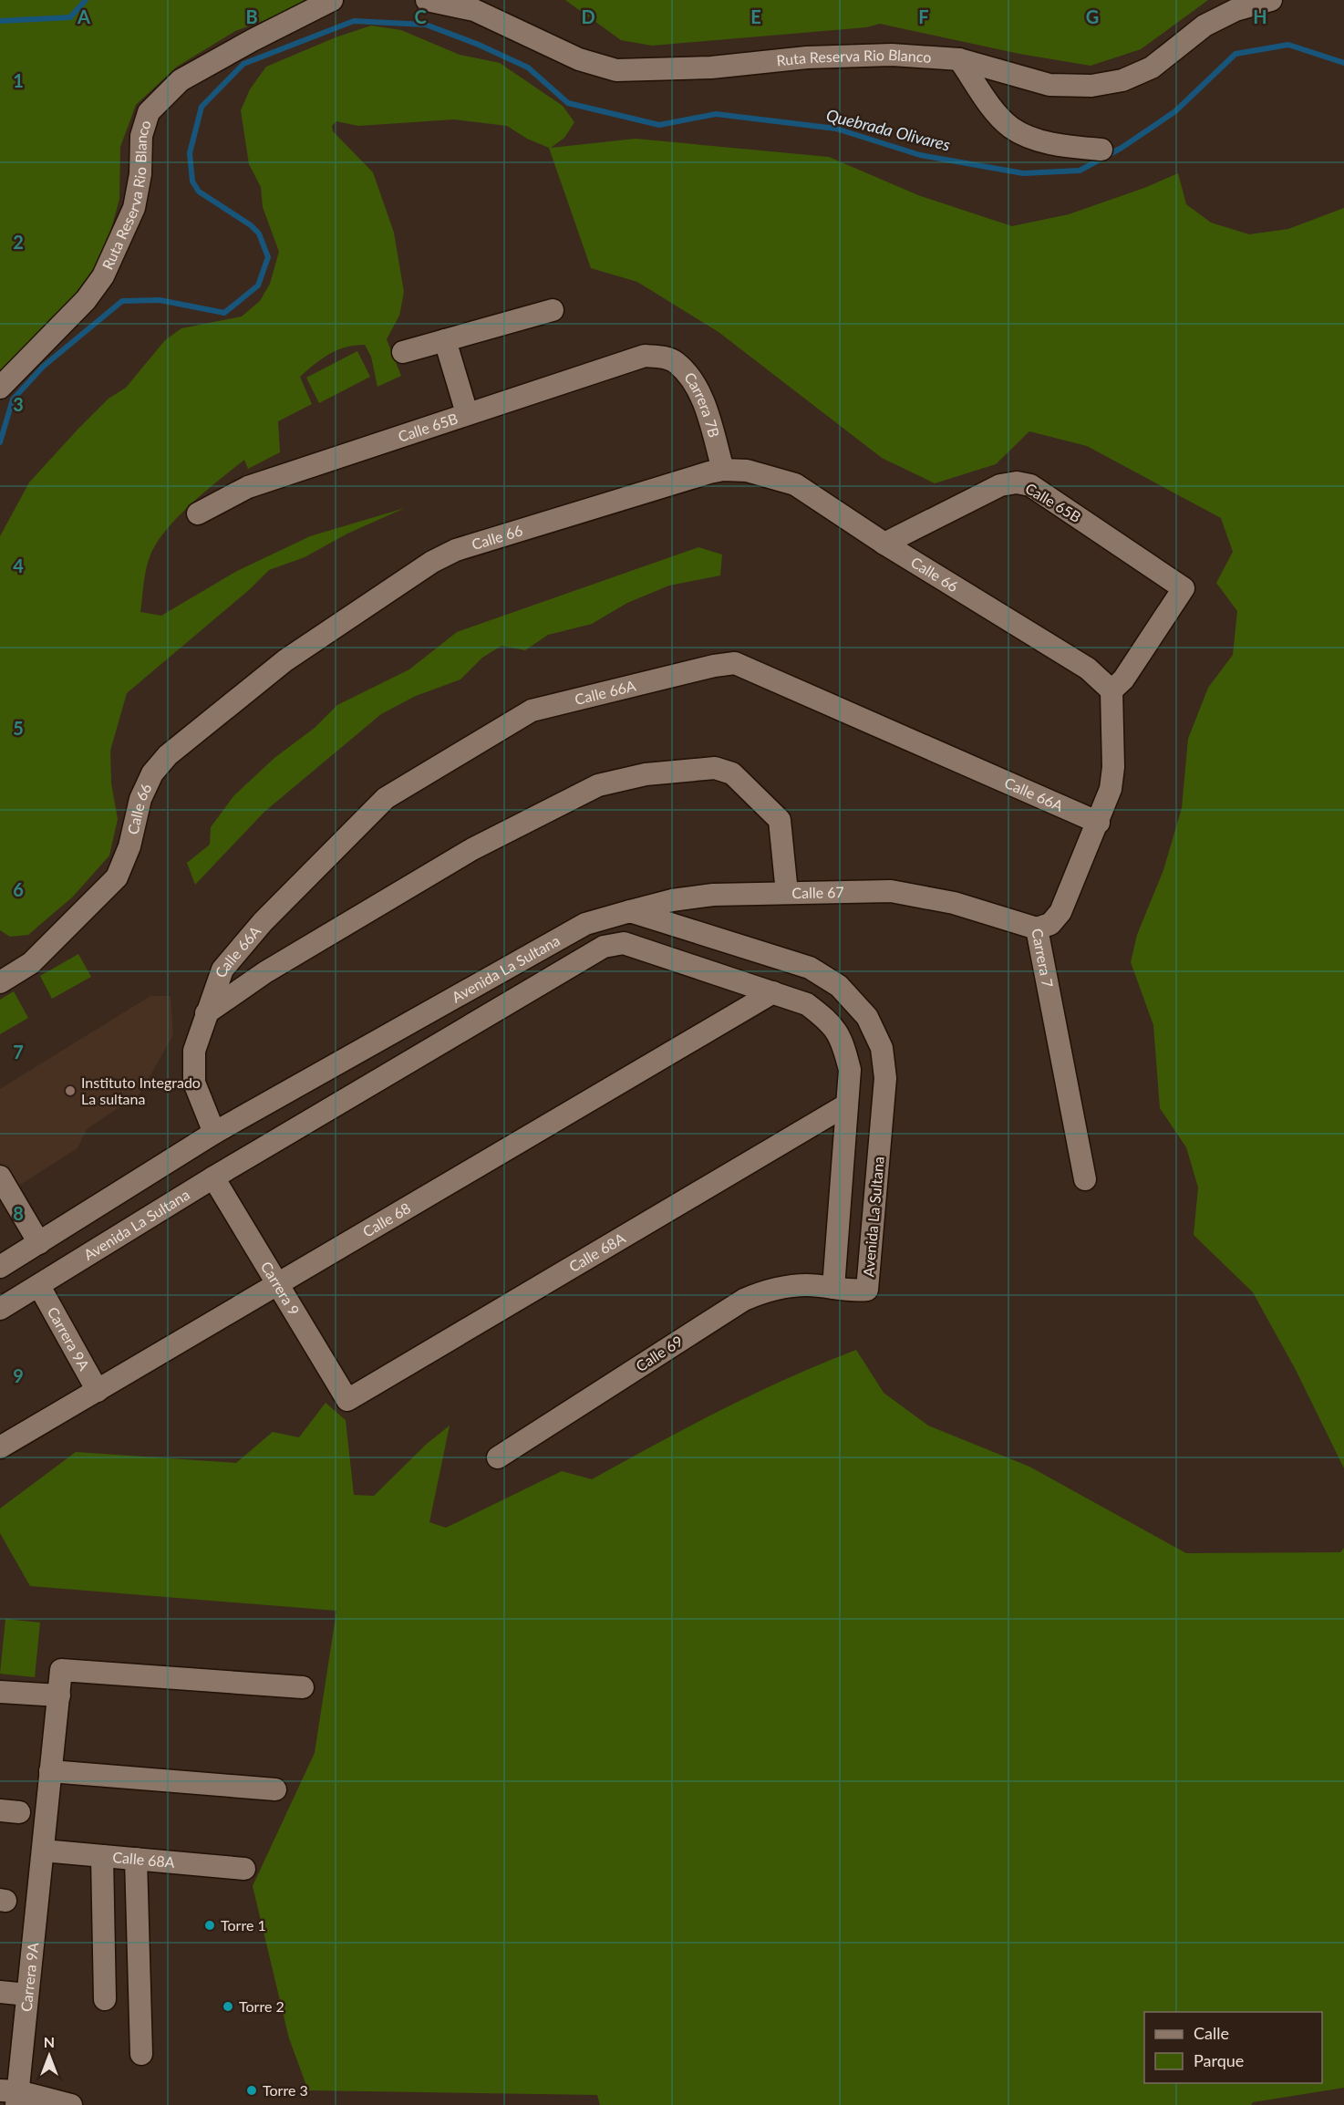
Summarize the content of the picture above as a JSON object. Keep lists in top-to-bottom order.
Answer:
{
  "streets": {
    "street": [
      "Ruta Reserva Rio Blanco",
      "Carrera 7B",
      "Calle 65B",
      "Calle 66",
      "Calle 66A",
      "Calle 67",
      "Carrera 7",
      "Avenida La Sultana",
      "Calle 68",
      "Calle 68A",
      "Carrera 9",
      "Carrera 9A",
      "Calle 69"
    ]
  },
  "crossings": [
    ["Carrera 7B", "Calle 65B"],
    ["Carrera 7B", "Calle 66"],
    ["Calle 65B", "Calle 66"],
    ["Calle 65B", "Carrera 7"],
    ["Calle 66", "Carrera 7"],
    ["Calle 66A", "Calle 67"],
    ["Calle 66A", "Carrera 7"],
    ["Calle 66A", "Avenida La Sultana"],
    ["Calle 67", "Carrera 7"],
    ["Calle 67", "Avenida La Sultana"],
    ["Avenida La Sultana", "Carrera 9"],
    ["Avenida La Sultana", "Carrera 9A"],
    ["Avenida La Sultana", "Calle 69"],
    ["Calle 68", "Carrera 9"],
    ["Calle 68", "Carrera 9A"],
    ["Calle 68A", "Carrera 9"],
    ["Calle 68A", "Carrera 9A"]
  ],
  "water": ["Quebrada Olivares"],
  "places": [
    "Instituto Integrado La sultana",
    "Torre 1",
    "Torre 2",
    "Torre 3"
  ],
  "legend": ["Calle", "Parque"],
  "north": "top",
  "grid": {
    "columns": [
      "A",
      "B",
      "C",
      "D",
      "E",
      "F",
      "G",
      "H"
    ],
    "rows": [
      "1",
      "2",
      "3",
      "4",
      "5",
      "6",
      "7",
      "8",
      "9"
    ]
  }
}
